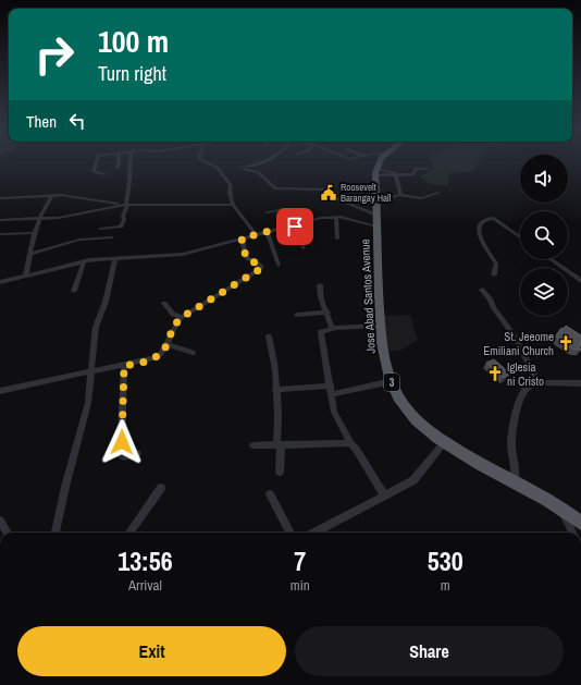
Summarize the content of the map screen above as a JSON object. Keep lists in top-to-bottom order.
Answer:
{
  "streets": {
    "highway": ["Jose Abad Santos Avenue", "3"]
  },
  "places": {
    "public building": ["Roosevelt Barangay Hall"],
    "church": ["St. Jeeome Emiliani Church", "Iglesia ni Cristo"]
  },
  "page": {
    "turn": ["100 m", "Turn right"],
    "then": "Then",
    "eta": [
      "13:56",
      "Arrival",
      "7",
      "min",
      "530",
      "m"
    ],
    "buttons": ["Exit", "Share"]
  }
}
